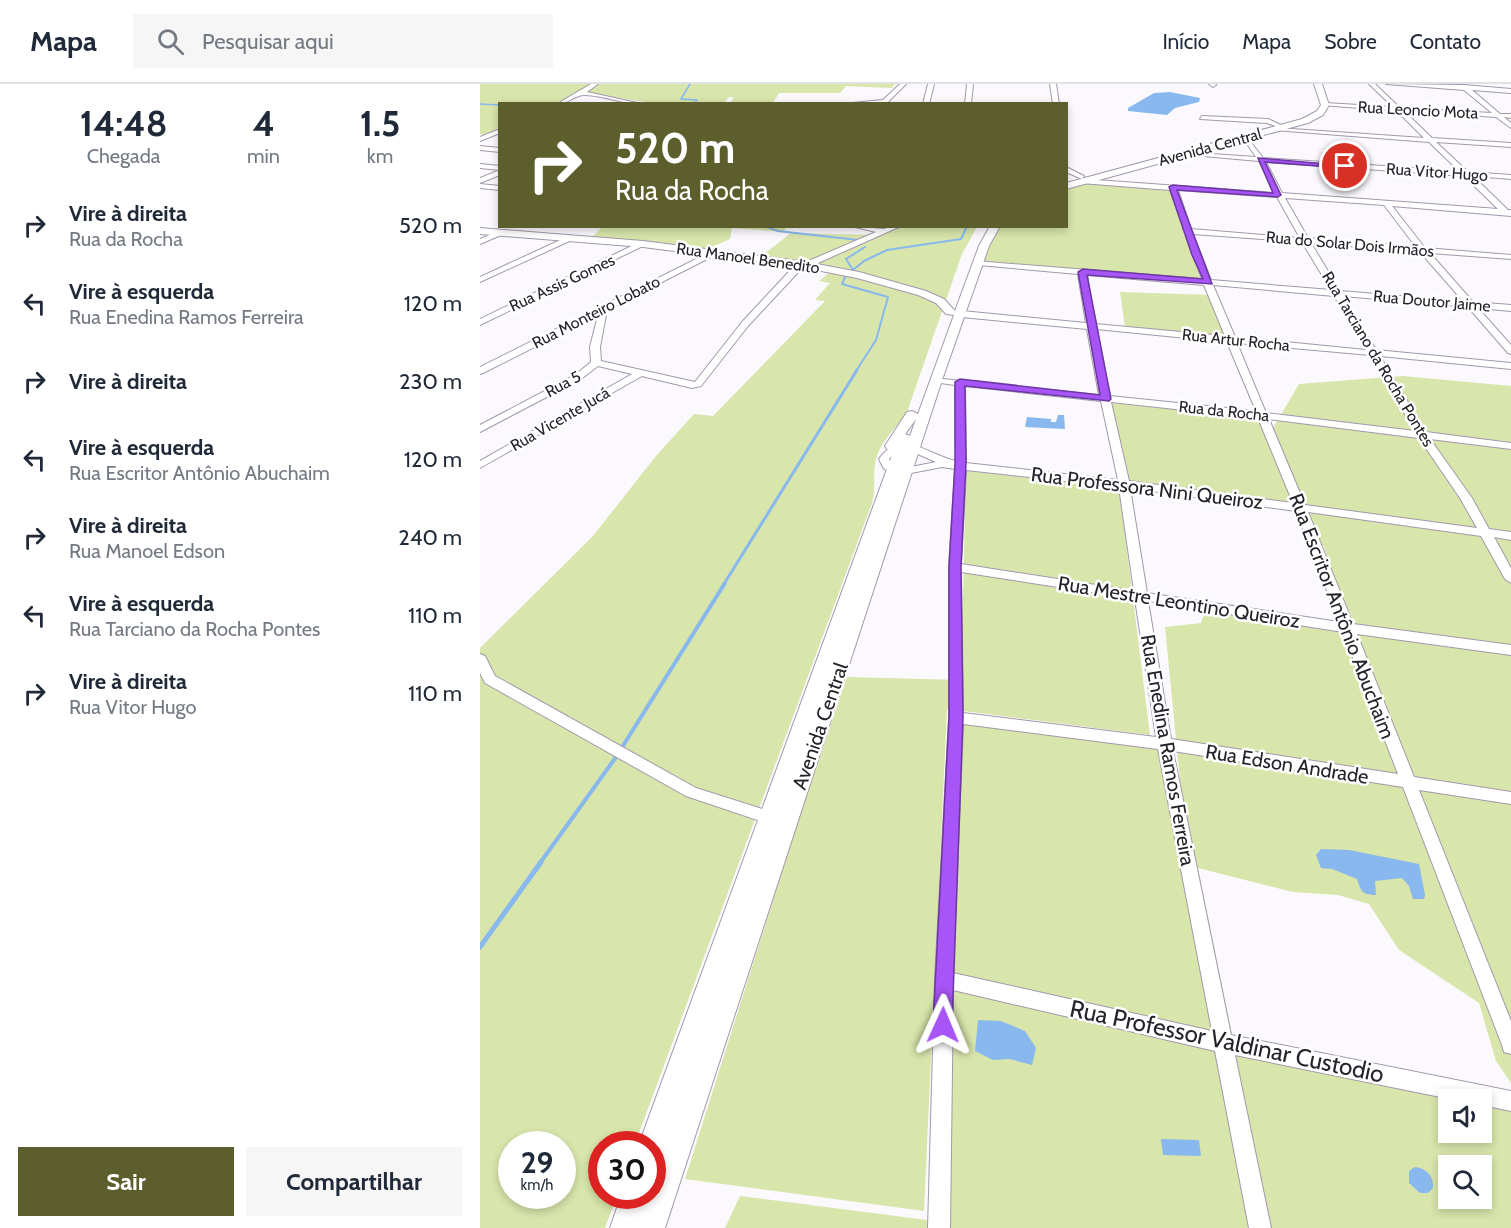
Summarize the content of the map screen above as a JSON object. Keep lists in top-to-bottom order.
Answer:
{
  "streets": {
    "main road": ["Avenida Central", "Rua Manoel Benedito"],
    "street": [
      "Rua Leoncio Mota",
      "Rua Vitor Hugo",
      "Rua do Solar Dois Irmãos",
      "Rua Assis Gomes",
      "Rua Doutor Jaime",
      "Rua Monteiro Lobato",
      "Rua Artur Rocha",
      "Rua Tarciano da Rocha Pontes",
      "Rua 5",
      "Rua da Rocha",
      "Rua Vicente Jucá",
      "Rua Professora Nini Queiroz",
      "Rua Mestre Leontino Queiroz",
      "Rua Escritor Antônio Abuchaim",
      "Rua Enedina Ramos Ferreira",
      "Rua Edson Andrade",
      "Rua Professor Valdinar Custodio"
    ]
  },
  "crossings": [
    ["Rua Leoncio Mota", "Avenida Central"],
    ["Avenida Central", "Rua Vitor Hugo"],
    ["Avenida Central", "Rua Manoel Benedito"],
    ["Avenida Central", "Rua Doutor Jaime"],
    ["Avenida Central", "Rua Artur Rocha"],
    ["Avenida Central", "Rua Tarciano da Rocha Pontes"],
    ["Avenida Central", "Rua da Rocha"],
    ["Rua Vitor Hugo", "Rua Tarciano da Rocha Pontes"],
    ["Rua do Solar Dois Irmãos", "Rua Tarciano da Rocha Pontes"],
    ["Rua do Solar Dois Irmãos", "Rua Escritor Antônio Abuchaim"],
    ["Rua Manoel Benedito", "Rua Assis Gomes"],
    ["Rua Manoel Benedito", "Rua Monteiro Lobato"],
    ["Rua Manoel Benedito", "Rua Artur Rocha"],
    ["Rua Doutor Jaime", "Rua Tarciano da Rocha Pontes"],
    ["Rua Doutor Jaime", "Rua Escritor Antônio Abuchaim"],
    ["Rua Doutor Jaime", "Rua Enedina Ramos Ferreira"],
    ["Rua Monteiro Lobato", "Rua 5"],
    ["Rua Artur Rocha", "Rua Tarciano da Rocha Pontes"],
    ["Rua Artur Rocha", "Rua Escritor Antônio Abuchaim"],
    ["Rua Artur Rocha", "Rua Enedina Ramos Ferreira"],
    ["Rua Tarciano da Rocha Pontes", "Rua da Rocha"],
    ["Rua Tarciano da Rocha Pontes", "Rua Professora Nini Queiroz"],
    ["Rua da Rocha", "Rua Escritor Antônio Abuchaim"],
    ["Rua da Rocha", "Rua Enedina Ramos Ferreira"],
    ["Rua Professora Nini Queiroz", "Rua Escritor Antônio Abuchaim"],
    ["Rua Professora Nini Queiroz", "Rua Enedina Ramos Ferreira"],
    ["Rua Mestre Leontino Queiroz", "Rua Escritor Antônio Abuchaim"],
    ["Rua Mestre Leontino Queiroz", "Rua Enedina Ramos Ferreira"],
    ["Rua Escritor Antônio Abuchaim", "Rua Edson Andrade"],
    ["Rua Enedina Ramos Ferreira", "Rua Edson Andrade"],
    ["Rua Enedina Ramos Ferreira", "Rua Professor Valdinar Custodio"]
  ],
  "page": {
    "header": "Mapa",
    "search": "Pesquisar aqui",
    "nav": [
      "Início",
      "Mapa",
      "Sobre",
      "Contato"
    ],
    "eta": [
      "14:48",
      "Chegada",
      "4",
      "min",
      "1.5",
      "km"
    ],
    "turn": ["520 m", "Rua da Rocha"],
    "list": [
      {
        "name": "Vire à direita",
        "note": "Rua da Rocha",
        "value": "520 m"
      },
      {
        "name": "Vire à esquerda",
        "note": "Rua Enedina Ramos Ferreira",
        "value": "120 m"
      },
      {
        "name": "Vire à direita",
        "value": "230 m"
      },
      {
        "name": "Vire à esquerda",
        "note": "Rua Escritor Antônio Abuchaim",
        "value": "120 m"
      },
      {
        "name": "Vire à direita",
        "note": "Rua Manoel Edson",
        "value": "240 m"
      },
      {
        "name": "Vire à esquerda",
        "note": "Rua Tarciano da Rocha Pontes",
        "value": "110 m"
      },
      {
        "name": "Vire à direita",
        "note": "Rua Vitor Hugo",
        "value": "110 m"
      }
    ],
    "speed": "29 km/h",
    "limit": "30",
    "buttons": ["Sair", "Compartilhar"]
  }
}
